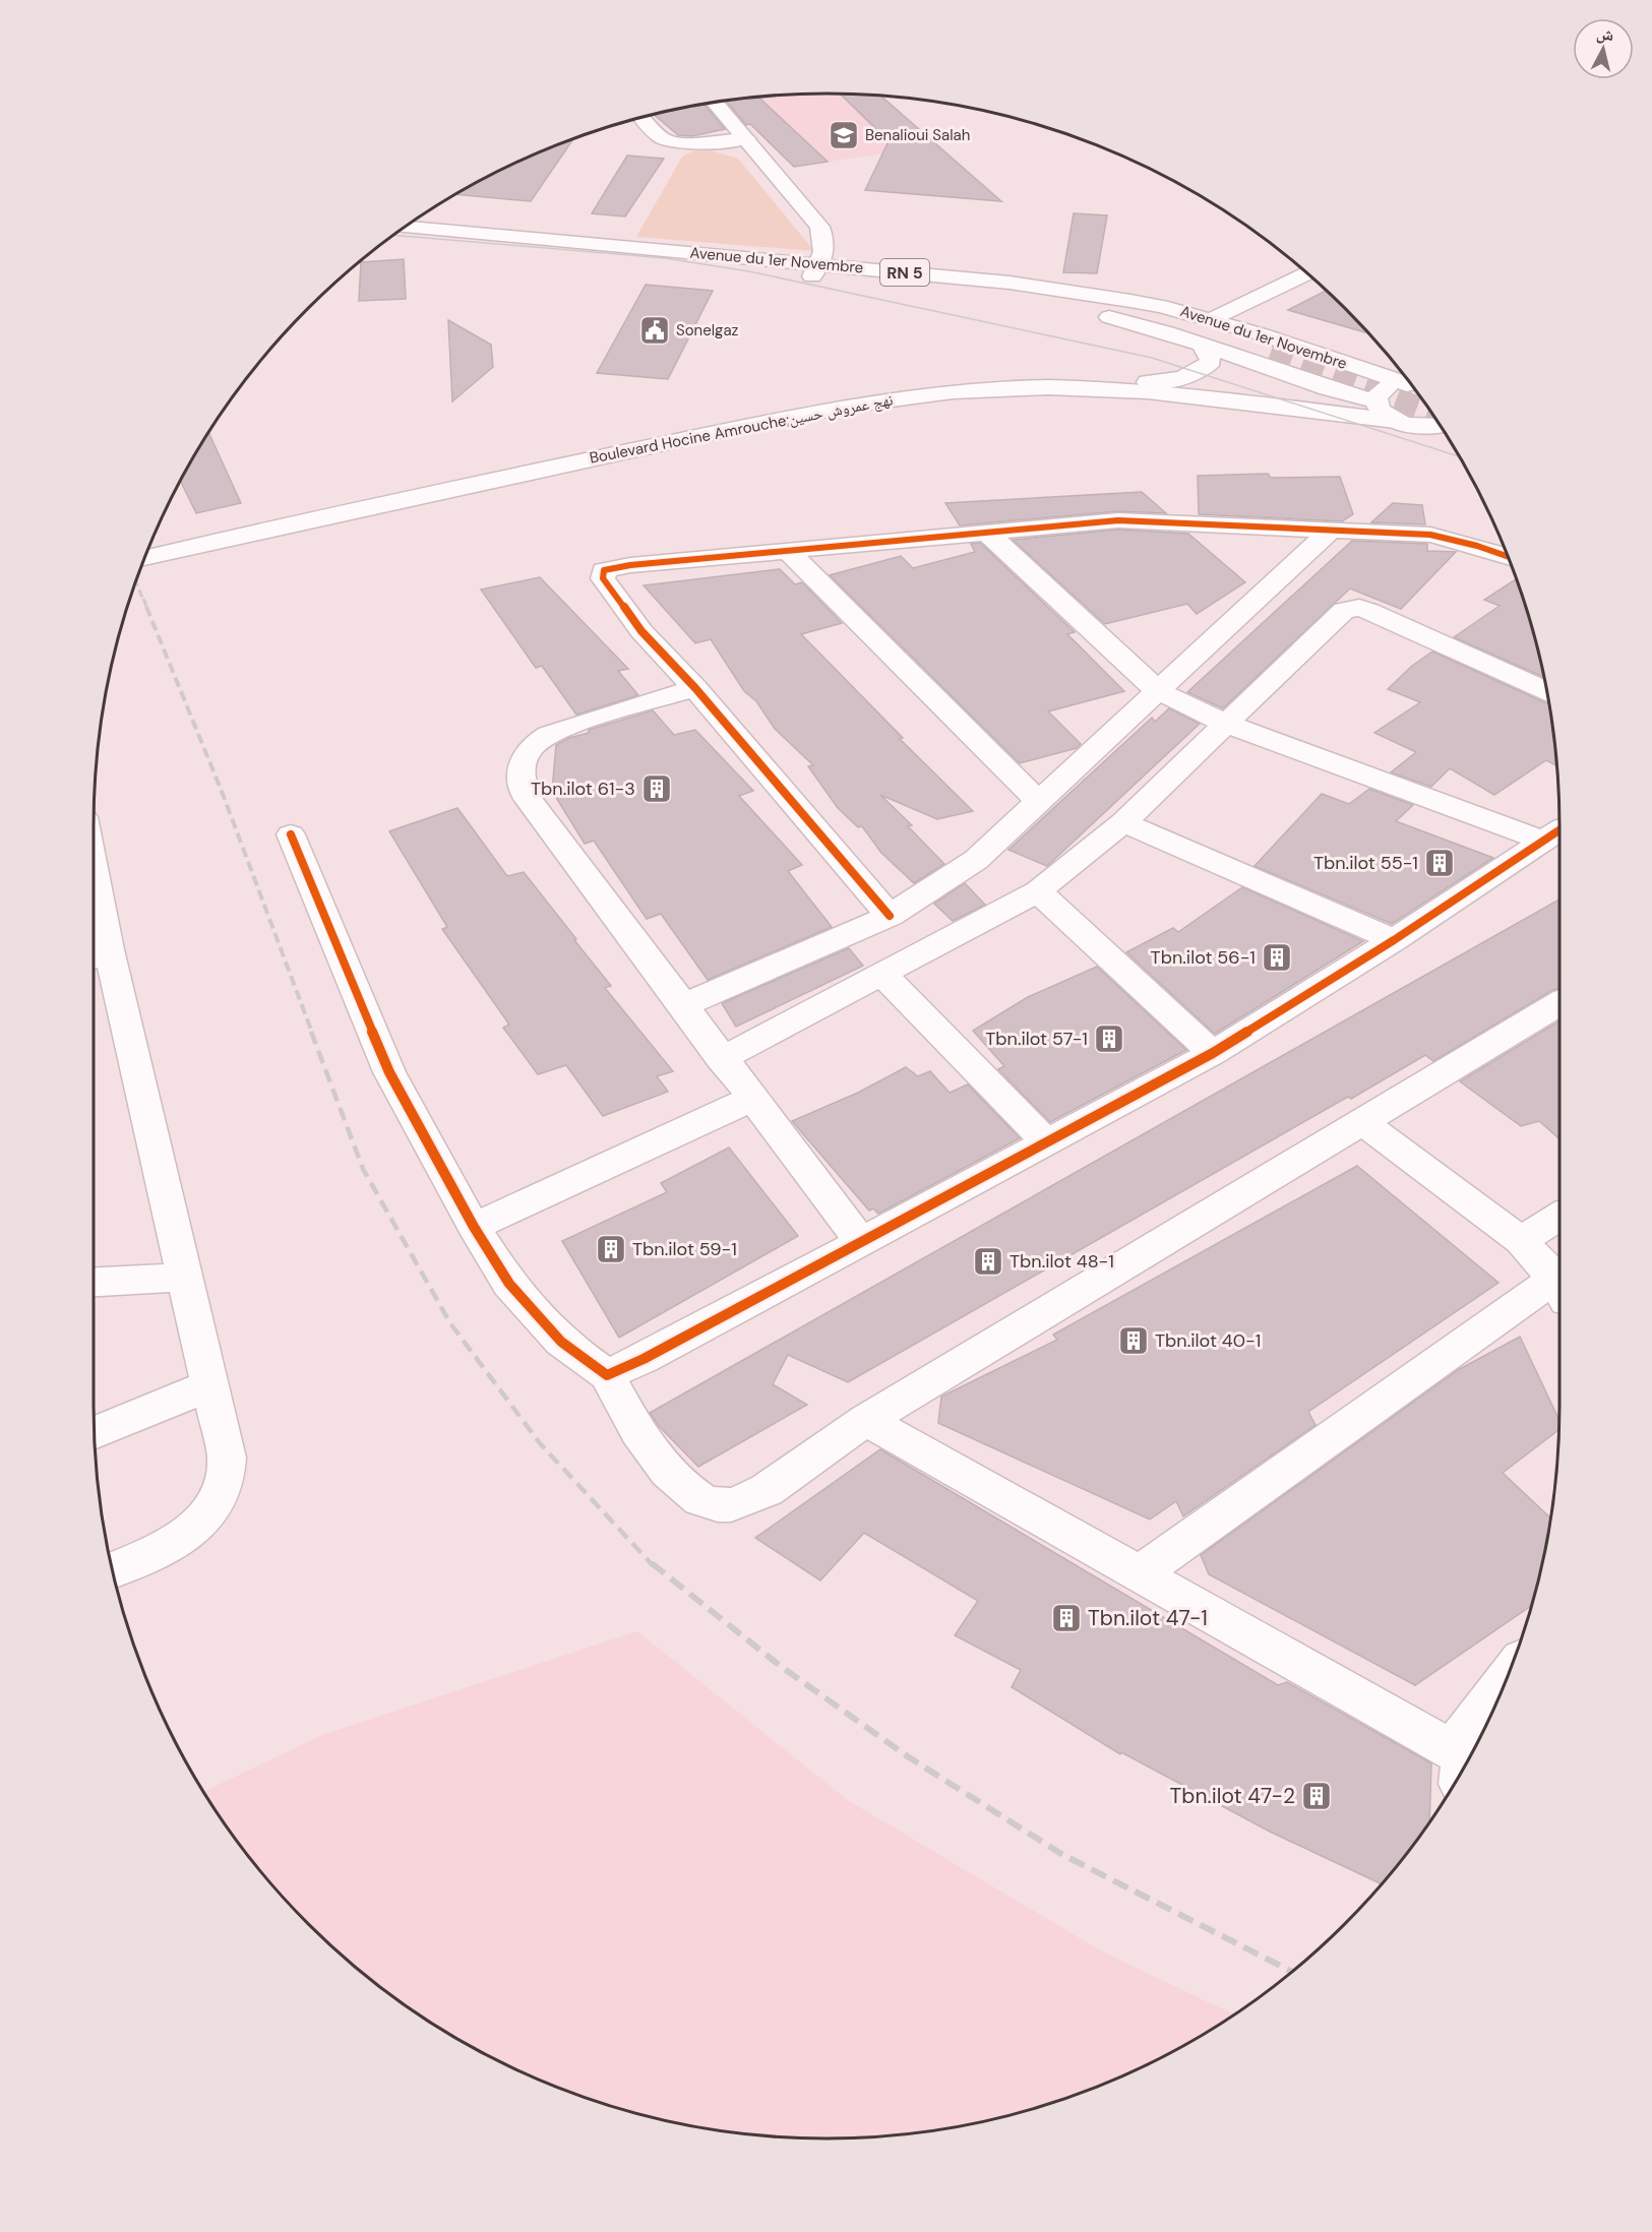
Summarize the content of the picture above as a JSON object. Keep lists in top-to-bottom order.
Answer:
{
  "streets": {
    "street": ["Avenue du 1er Novembre", "RN 5", "Boulevard Hocine Amrouche;نهج عمروش حسين"]
  },
  "crossings": [
    ["Avenue du 1er Novembre", "RN 5"],
    ["Avenue du 1er Novembre", "Boulevard Hocine Amrouche;نهج عمروش حسين"]
  ],
  "places": {
    "school or university": ["Benalioui Salah"],
    "public building": ["Sonelgaz"],
    "building": [
      "Tbn.ilot 61-3",
      "Tbn.ilot 55-1",
      "Tbn.ilot 56-1",
      "Tbn.ilot 57-1",
      "Tbn.ilot 59-1",
      "Tbn.ilot 48-1",
      "Tbn.ilot 40-1",
      "Tbn.ilot 47-1",
      "Tbn.ilot 47-2"
    ]
  },
  "north": "top"
}
